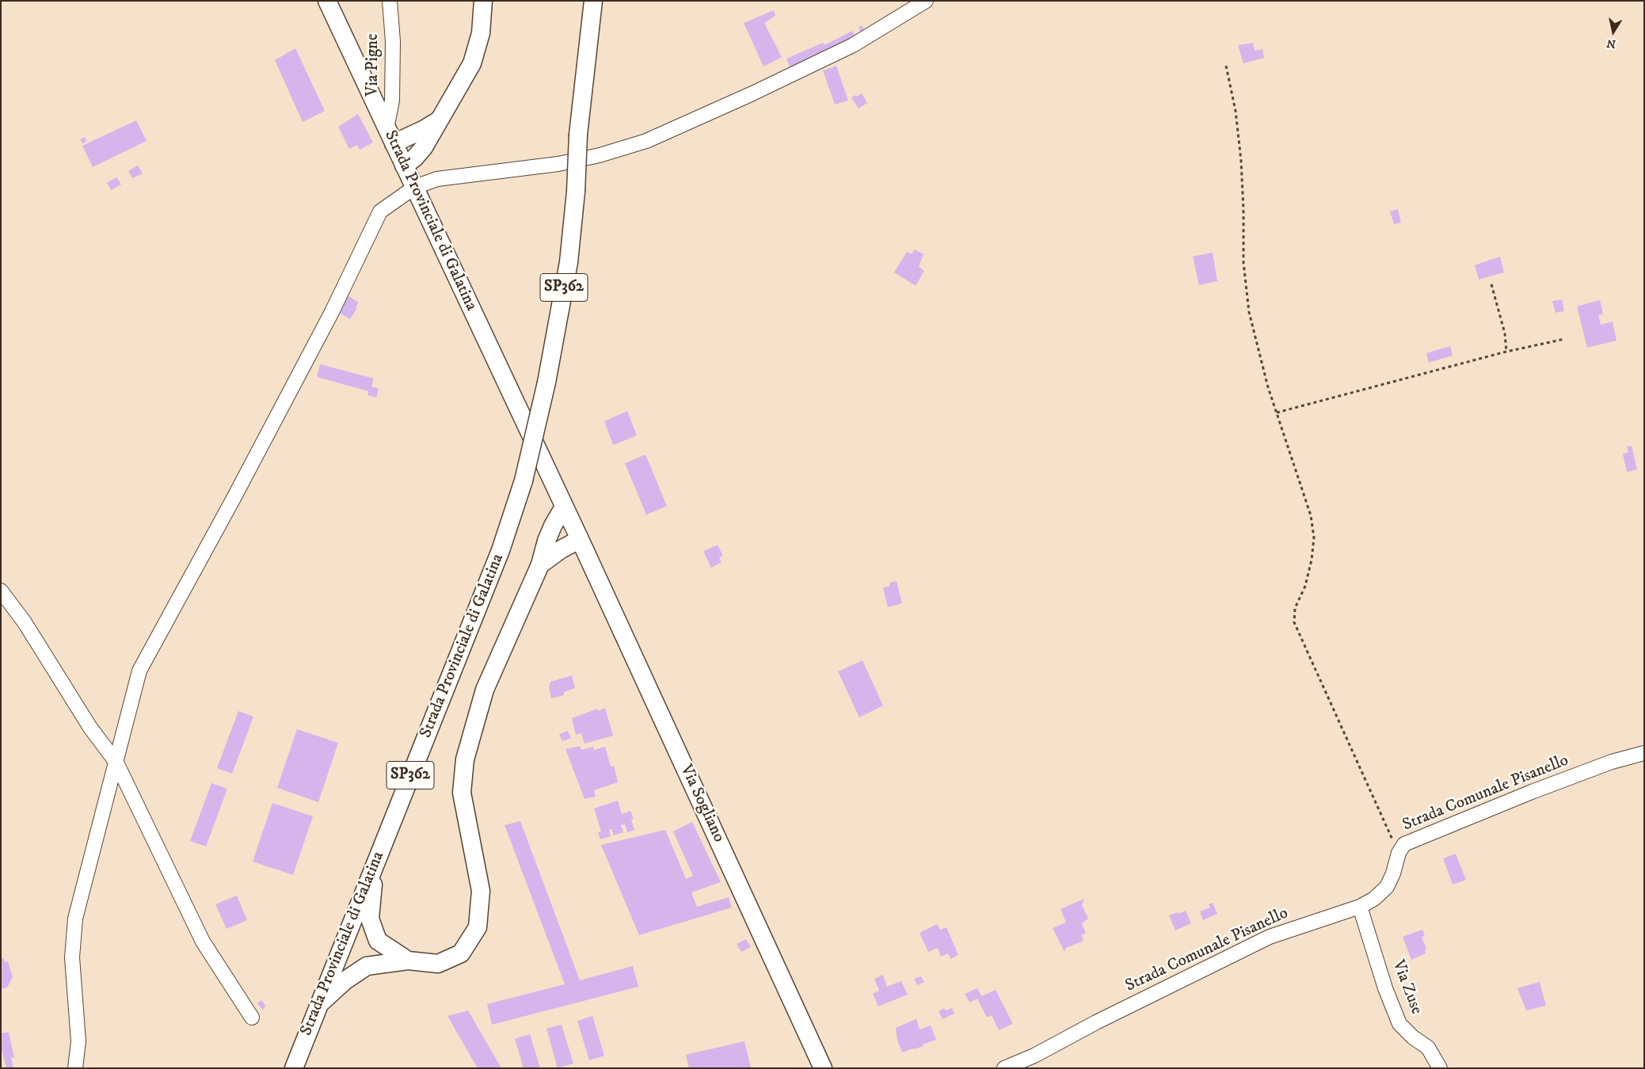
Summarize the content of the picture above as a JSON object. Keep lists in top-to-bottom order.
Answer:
{
  "streets": {
    "main road": ["Strada Provinciale di Galatina", "SP362", "Via Sogliano"],
    "street": ["Via Pigne", "Strada Comunale Pisanello", "Via Zuse"]
  },
  "crossings": [
    ["Via Pigne", "Strada Provinciale di Galatina"],
    ["Strada Provinciale di Galatina", "Via Sogliano"],
    ["Strada Comunale Pisanello", "Via Zuse"]
  ],
  "north": "bottom"
}
